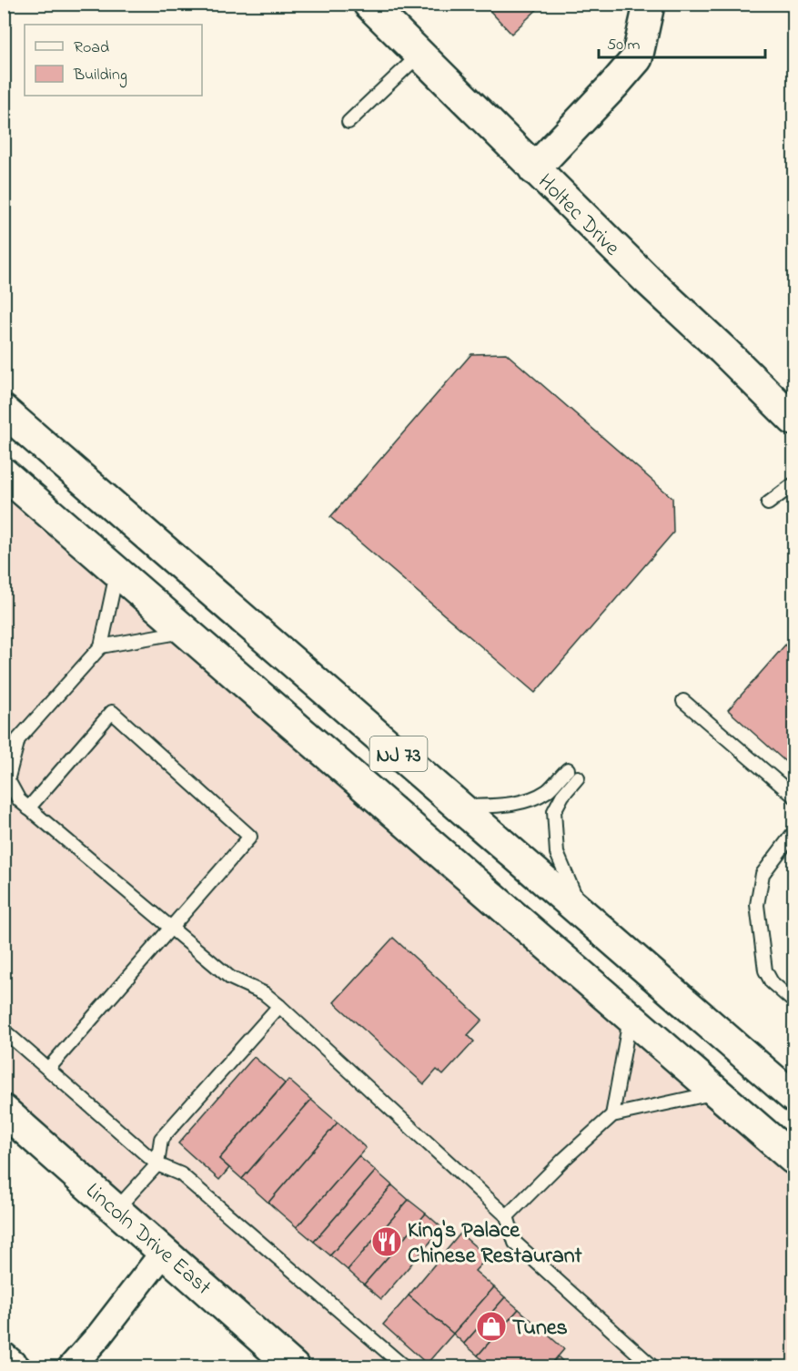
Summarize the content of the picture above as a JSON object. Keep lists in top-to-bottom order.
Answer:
{
  "streets": {
    "main road": ["Holtec Drive", "NJ 73", "Lincoln Drive East"]
  },
  "places": {
    "restaurant": ["King's Palace Chinese Restaurant"],
    "shop": ["Tunes"]
  },
  "legend": ["Road", "Building"],
  "scale_bar": "50 m"
}
